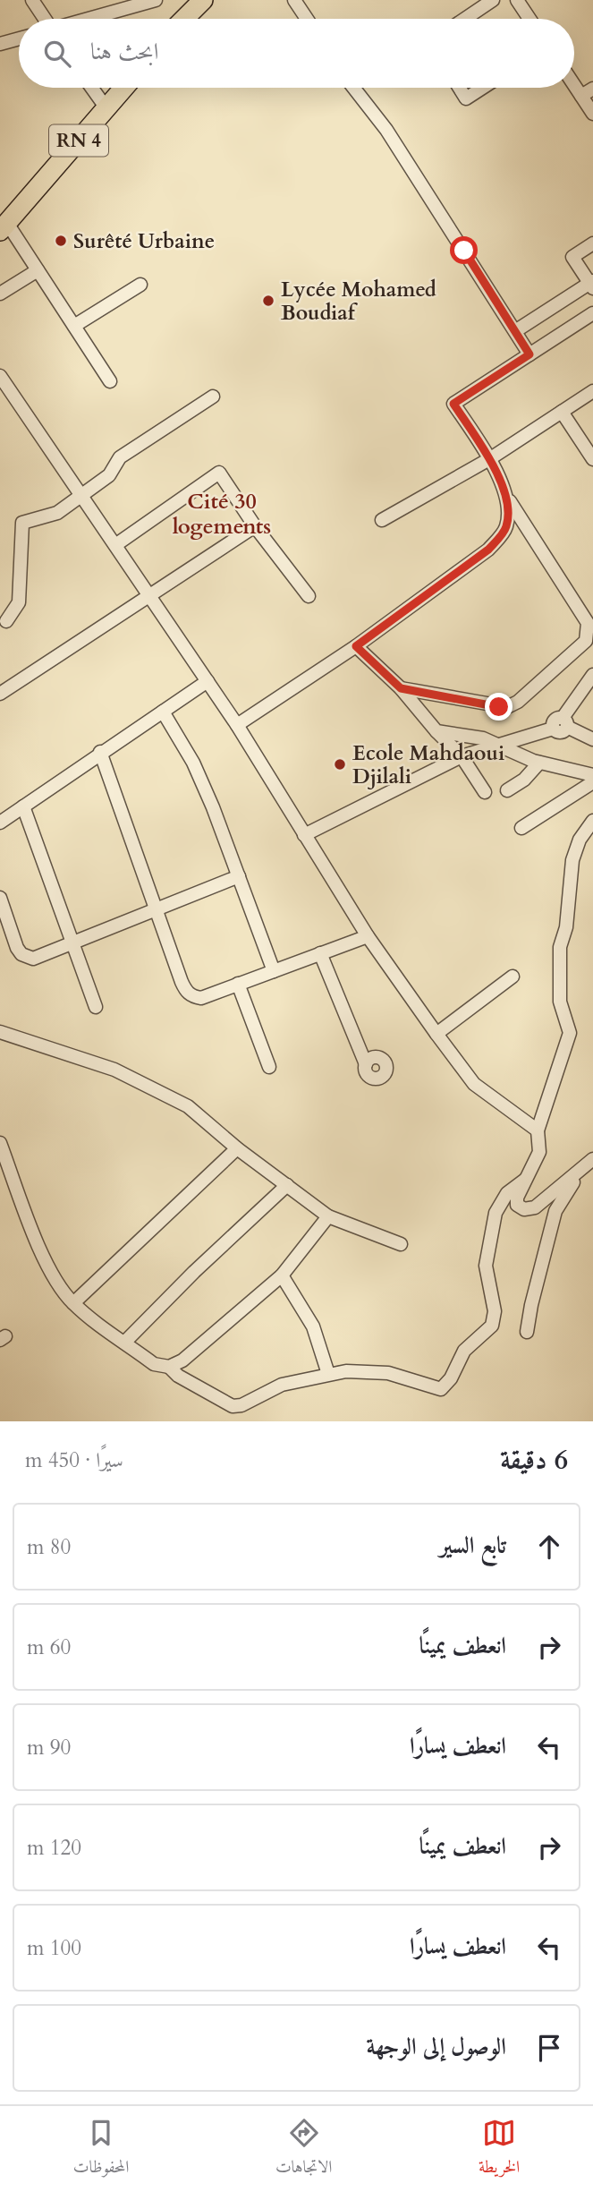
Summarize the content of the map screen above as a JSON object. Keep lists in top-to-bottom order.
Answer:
{
  "streets": {
    "main road": ["RN 4"]
  },
  "districts": ["Cité 30 logements"],
  "places": ["Surêté Urbaine", "Lycée Mohamed Boudiaf", "Ecole Mahdaoui Djilali"],
  "page": {
    "search": "ابحث هنا",
    "heading": ["6 دقيقة", "سيرًا · 450 m"],
    "list": [
      ["تابع السير", "80 m"],
      ["انعطف يمينًا", "60 m"],
      ["انعطف يسارًا", "90 m"],
      ["انعطف يمينًا", "120 m"],
      ["انعطف يسارًا", "100 m"],
      "الوصول إلى الوجهة"
    ],
    "nav": ["الخريطة", "الاتجاهات", "المحفوظات"]
  }
}
